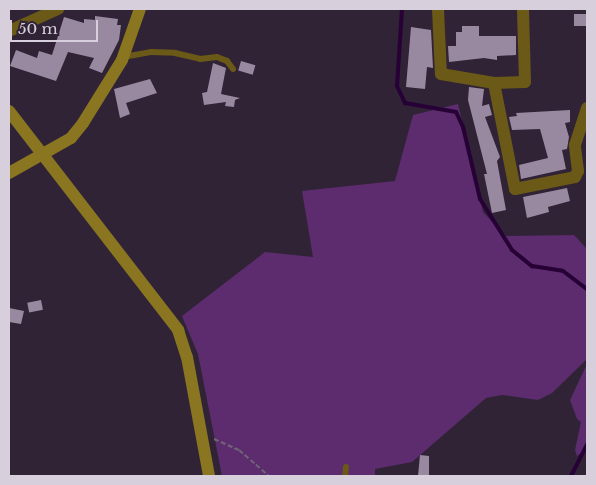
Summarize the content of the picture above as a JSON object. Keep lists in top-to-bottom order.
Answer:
{
  "scale_bar": "50 m"
}
